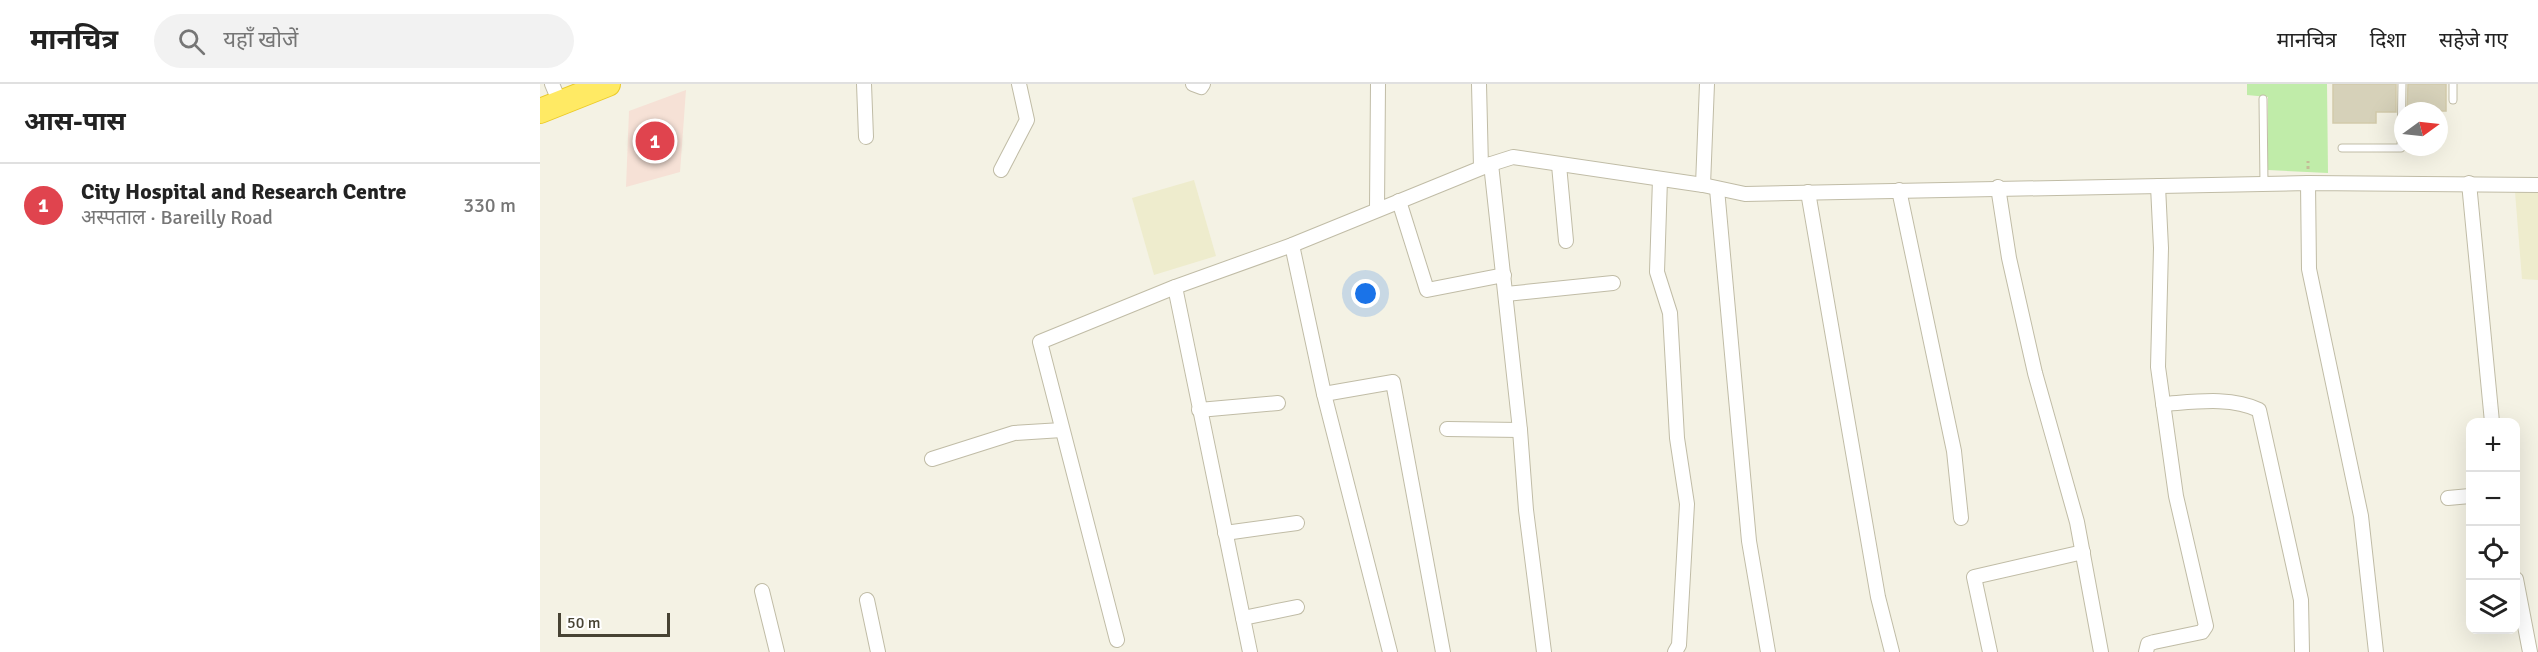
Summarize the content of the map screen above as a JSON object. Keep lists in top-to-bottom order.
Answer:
{
  "scale_bar": "50 m",
  "north": "right",
  "page": {
    "header": "मानचित्र",
    "search": "यहाँ खोजें",
    "nav": ["मानचित्र", "दिशा", "सहेजे गए"],
    "heading": "आस-पास",
    "pins": "1",
    "list": [
      {
        "mark": "1",
        "name": "City Hospital and Research Centre",
        "note": "अस्पताल · Bareilly Road",
        "value": "330 m"
      }
    ],
    "map_buttons": ["+", "−"],
    "scale": "50 m"
  }
}
